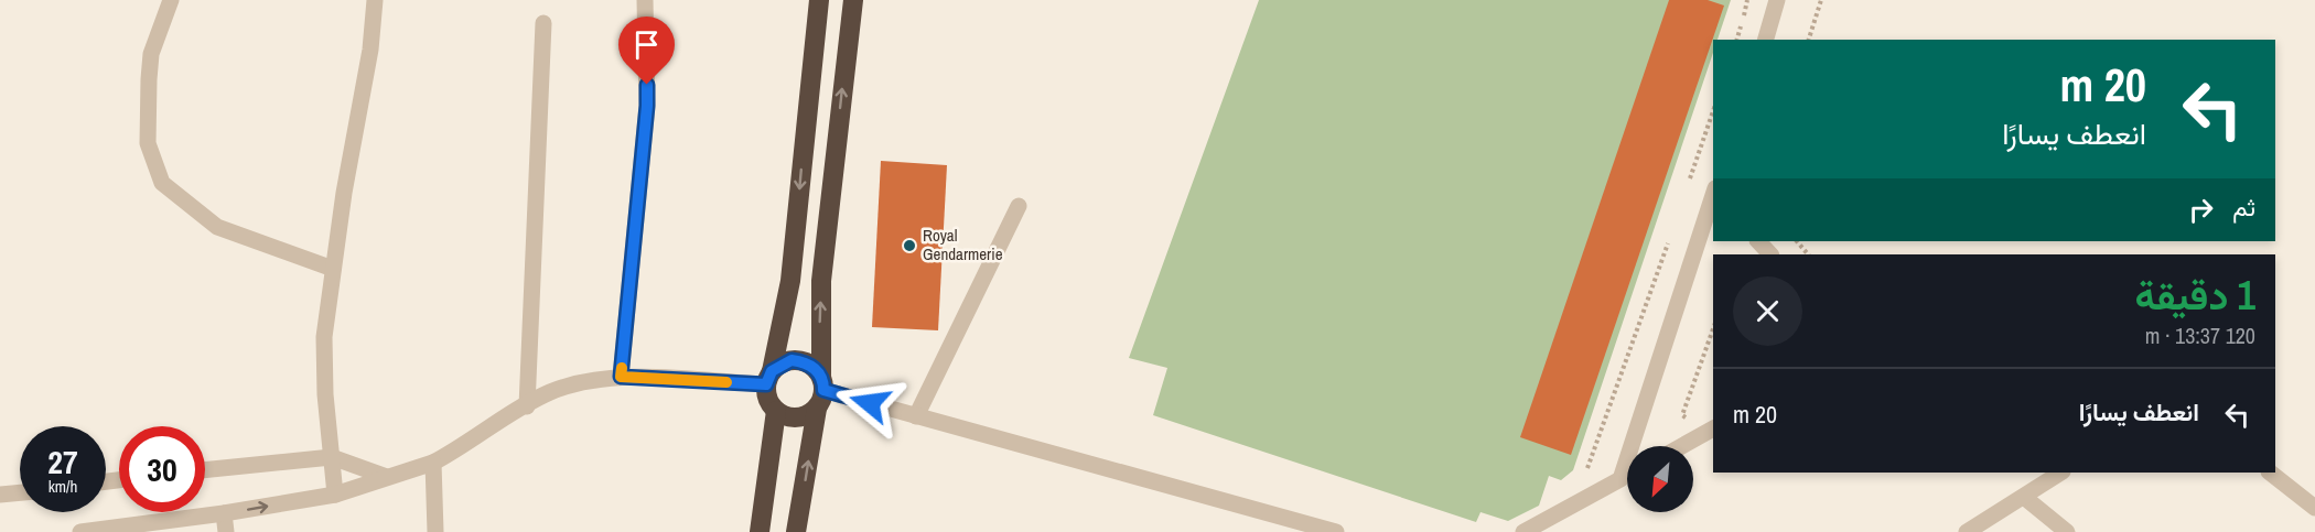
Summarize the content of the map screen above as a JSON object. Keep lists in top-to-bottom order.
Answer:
{
  "places": ["Royal Gendarmerie"],
  "north": "bottom left",
  "page": {
    "turn": ["20 m", "انعطف يسارًا"],
    "then": "ثم",
    "heading": ["1 دقيقة", "120 m · 13:37"],
    "list": [
      {
        "name": "انعطف يسارًا",
        "value": "20 m"
      }
    ],
    "speed": "27 km/h",
    "limit": "30"
  }
}
